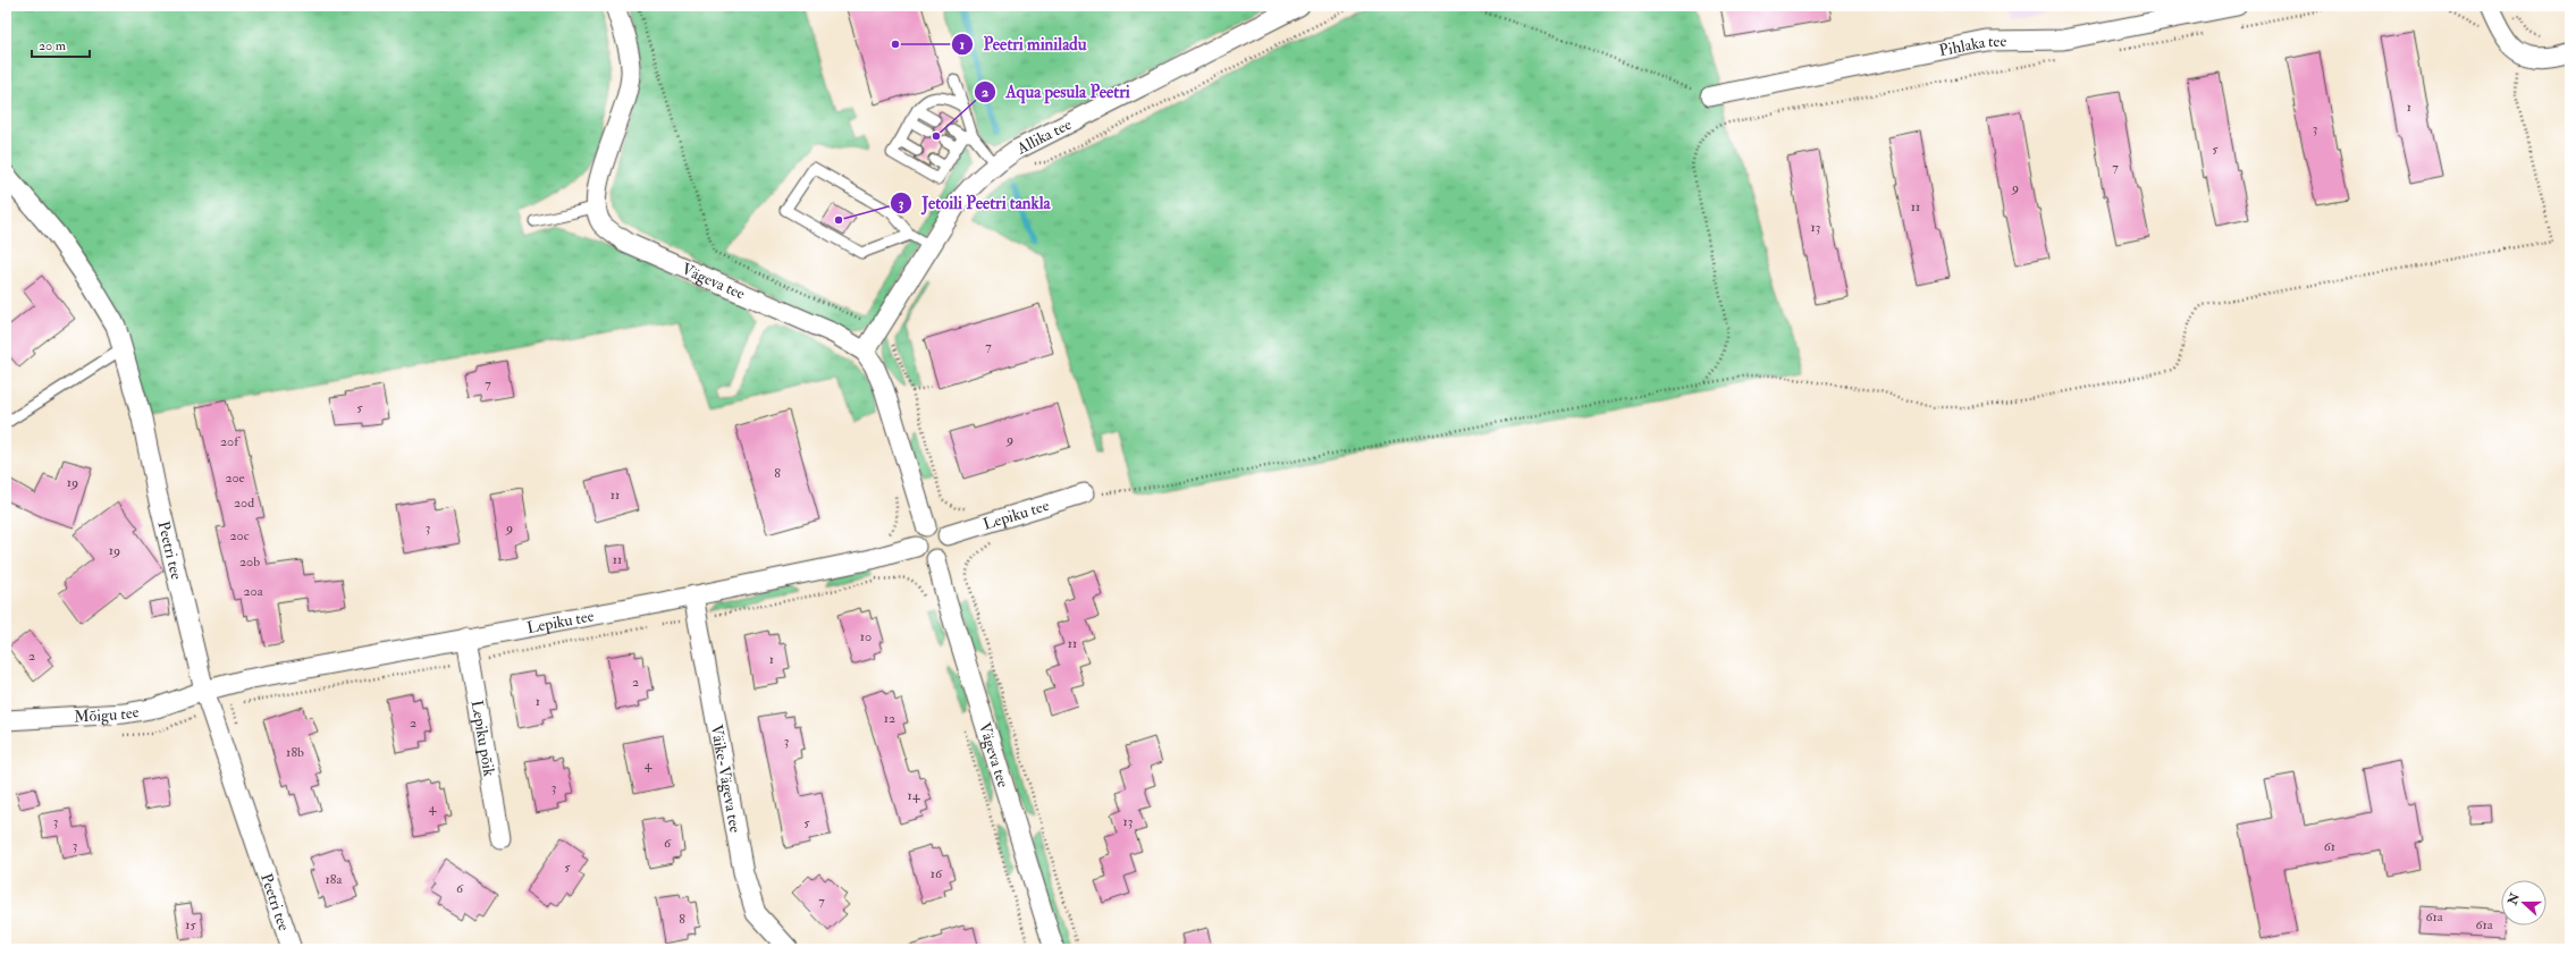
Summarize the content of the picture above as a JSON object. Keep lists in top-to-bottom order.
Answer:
{
  "streets": {
    "street": [
      "Pihlaka tee",
      "Allika tee",
      "Vägeva tee",
      "Lepiku tee",
      "Peetri tee",
      "Mõigu tee",
      "Lepiku põik",
      "Väike-Vägeva tee"
    ]
  },
  "crossings": [
    ["Allika tee", "Vägeva tee"],
    ["Vägeva tee", "Lepiku tee"],
    ["Lepiku tee", "Peetri tee"],
    ["Lepiku tee", "Mõigu tee"],
    ["Lepiku tee", "Lepiku põik"],
    ["Lepiku tee", "Väike-Vägeva tee"],
    ["Peetri tee", "Mõigu tee"]
  ],
  "places": ["Peetri miniladu", "Aqua pesula Peetri", "Jetoili Peetri tankla"],
  "house_numbers": [
    "1",
    "3",
    "5",
    "7",
    "9",
    "11",
    "13",
    "7",
    "7",
    "5",
    "9",
    "20f",
    "8",
    "20e",
    "19",
    "11",
    "20d",
    "3",
    "9",
    "20c",
    "19",
    "11",
    "20b",
    "20a",
    "10",
    "11",
    "2",
    "1",
    "2",
    "1",
    "12",
    "2",
    "3",
    "18b",
    "4",
    "3",
    "14",
    "4",
    "3",
    "13",
    "5",
    "6",
    "3",
    "61",
    "5",
    "16",
    "18a",
    "6",
    "7",
    "61a",
    "8",
    "15",
    "61a"
  ],
  "scale_bar": "20 m",
  "north": "left"
}
